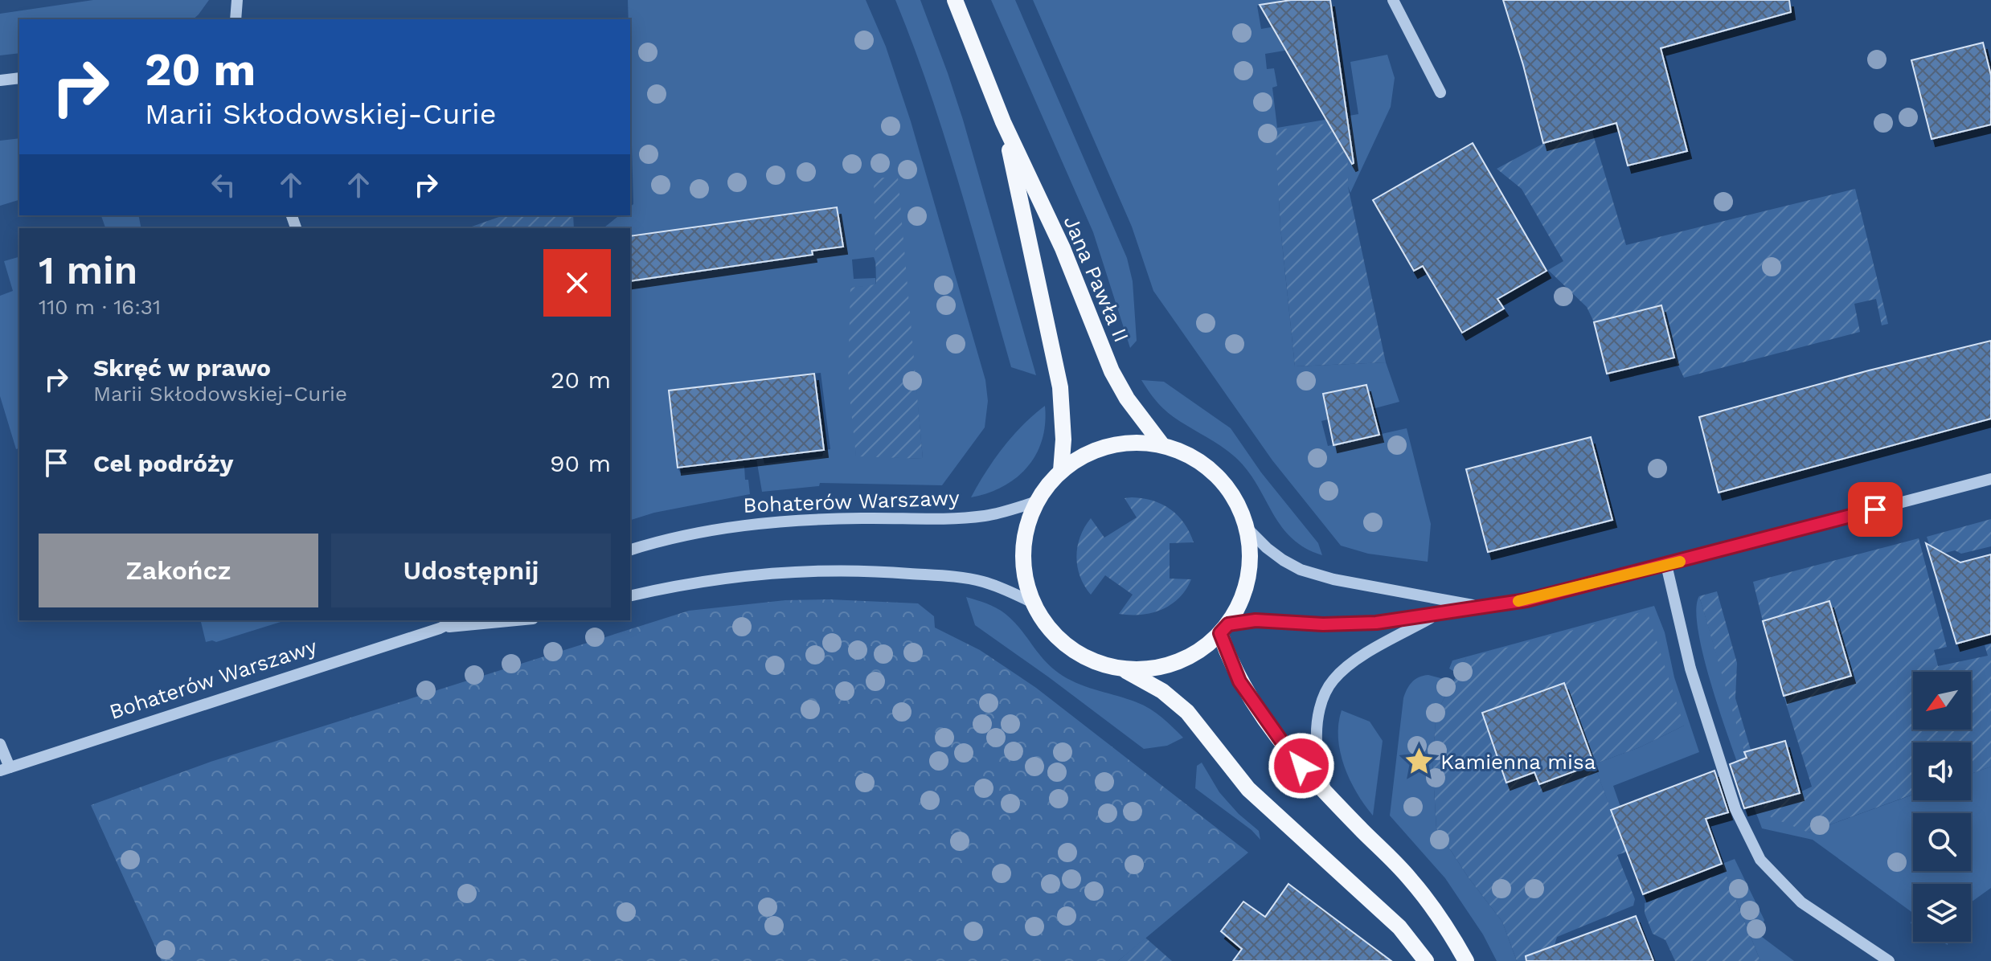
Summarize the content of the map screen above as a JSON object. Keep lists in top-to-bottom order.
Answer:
{
  "streets": {
    "main road": ["Jana Pawła II"],
    "street": ["Bohaterów Warszawy"]
  },
  "crossings": [
    ["Jana Pawła II", "Bohaterów Warszawy"]
  ],
  "places": {
    "place": ["Kamienna misa"]
  },
  "north": "bottom left",
  "page": {
    "turn": ["20 m", "Marii Skłodowskiej-Curie"],
    "heading": ["1 min", "110 m · 16:31"],
    "list": [
      {
        "name": "Skręć w prawo",
        "note": "Marii Skłodowskiej-Curie",
        "value": "20 m"
      },
      {
        "name": "Cel podróży",
        "value": "90 m"
      }
    ],
    "buttons": ["Zakończ", "Udostępnij"]
  }
}
